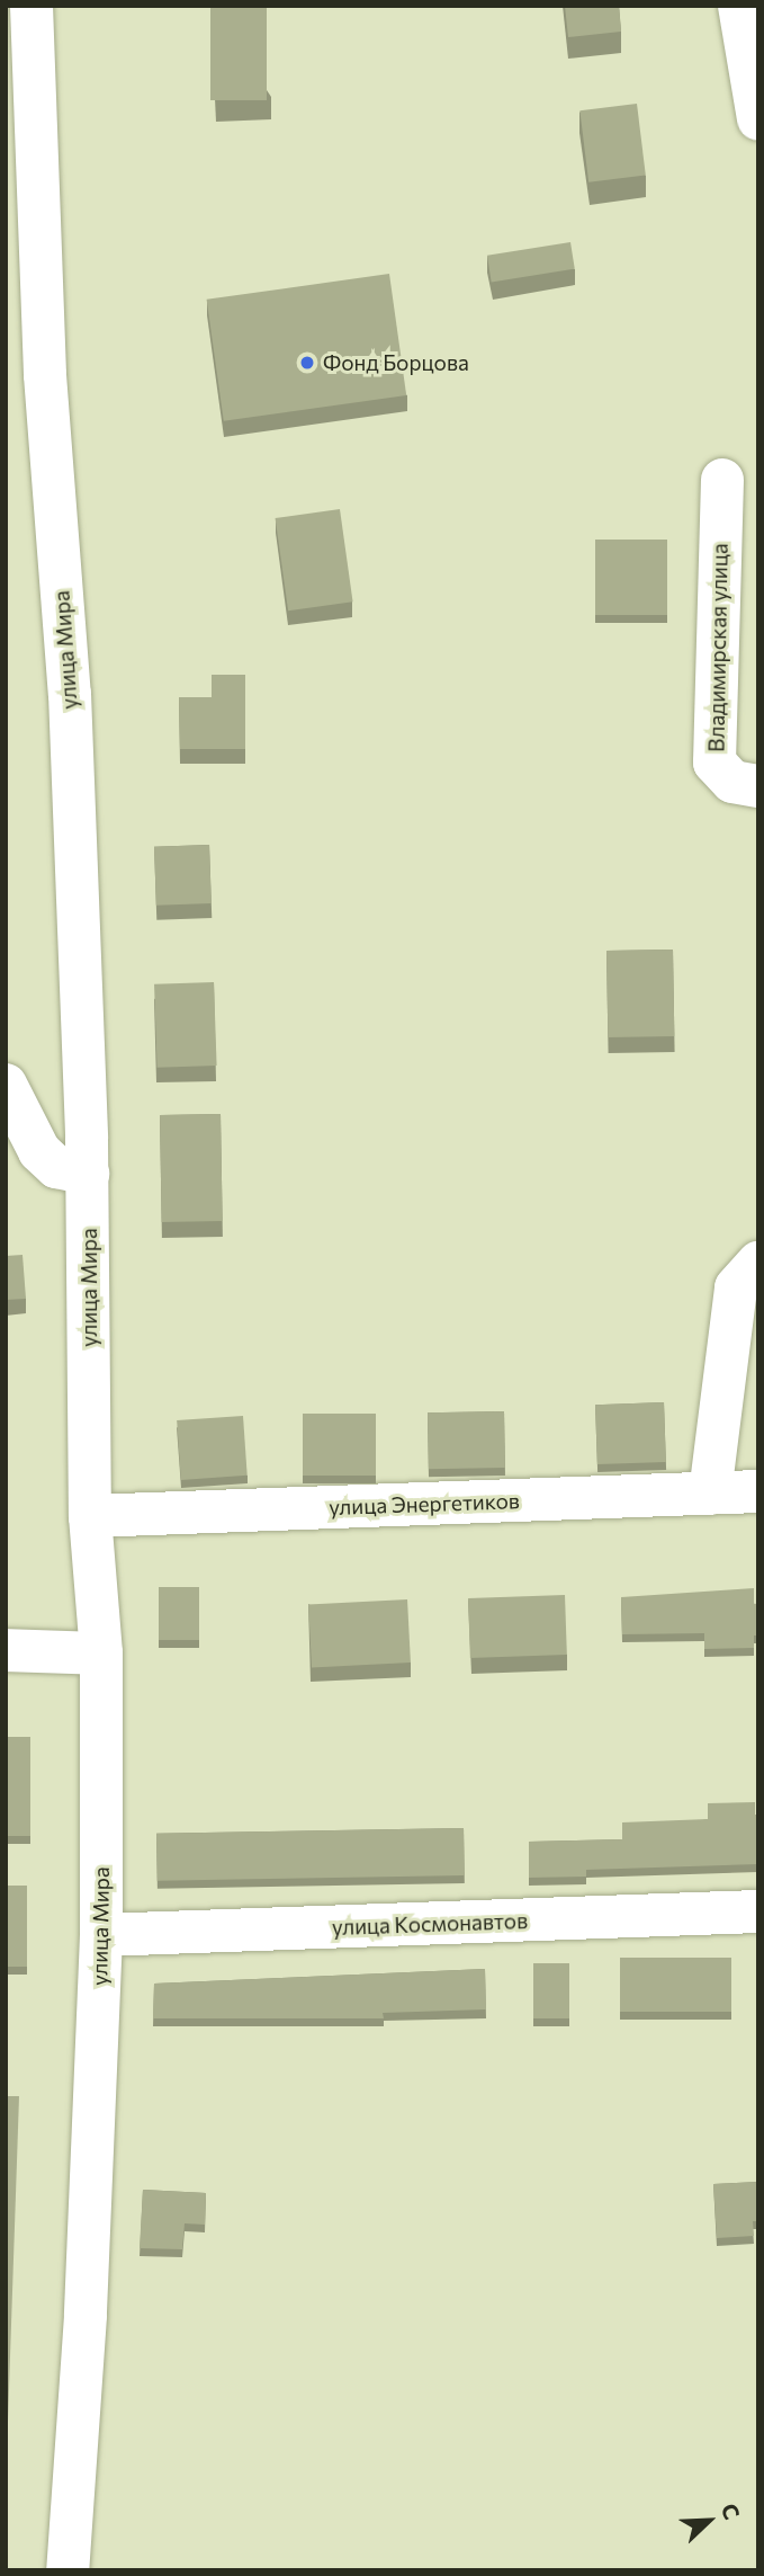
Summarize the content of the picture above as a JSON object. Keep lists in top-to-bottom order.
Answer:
{
  "streets": {
    "street": [
      "Владимирская улица",
      "улица Мира",
      "улица Энергетиков",
      "улица Космонавтов"
    ]
  },
  "crossings": [
    ["улица Мира", "улица Энергетиков"],
    ["улица Мира", "улица Космонавтов"]
  ],
  "places": ["Фонд Борцова"],
  "north": "top right"
}
